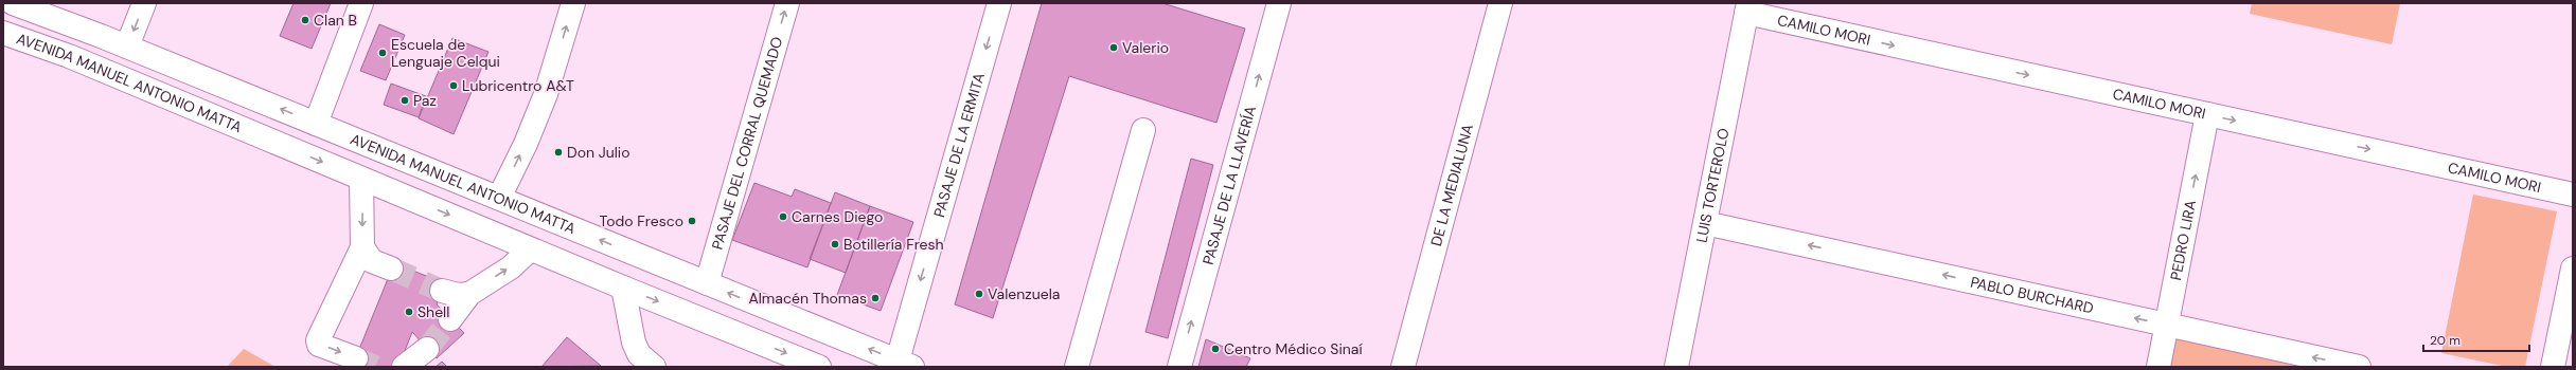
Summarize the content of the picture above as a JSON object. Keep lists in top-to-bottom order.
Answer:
{
  "streets": {
    "street": [
      "CAMILO MORI",
      "AVENIDA MANUEL ANTONIO MATTA",
      "PASAJE DEL CORRAL QUEMADO",
      "PASAJE DE LA ERMITA",
      "PASAJE DE LA LLAVERÍA",
      "DE LA MEDIALUNA",
      "LUIS TORTEROLO",
      "PEDRO LIRA",
      "PABLO BURCHARD"
    ]
  },
  "crossings": [
    ["CAMILO MORI", "LUIS TORTEROLO"],
    ["CAMILO MORI", "PEDRO LIRA"],
    ["AVENIDA MANUEL ANTONIO MATTA", "PASAJE DEL CORRAL QUEMADO"],
    ["AVENIDA MANUEL ANTONIO MATTA", "PASAJE DE LA ERMITA"],
    ["LUIS TORTEROLO", "PABLO BURCHARD"],
    ["PEDRO LIRA", "PABLO BURCHARD"]
  ],
  "one_way": ["CAMILO MORI", "PEDRO LIRA", "PABLO BURCHARD"],
  "places": [
    "Clan B",
    "Valerio",
    "Escuela de Lenguaje Celqui",
    "Lubricentro A&T",
    "Paz",
    "Don Julio",
    "Carnes Diego",
    "Todo Fresco",
    "Botillería Fresh",
    "Valenzuela",
    "Almacén Thomas",
    "Shell",
    "Centro Médico Sinaí"
  ],
  "scale_bar": "20 m"
}
